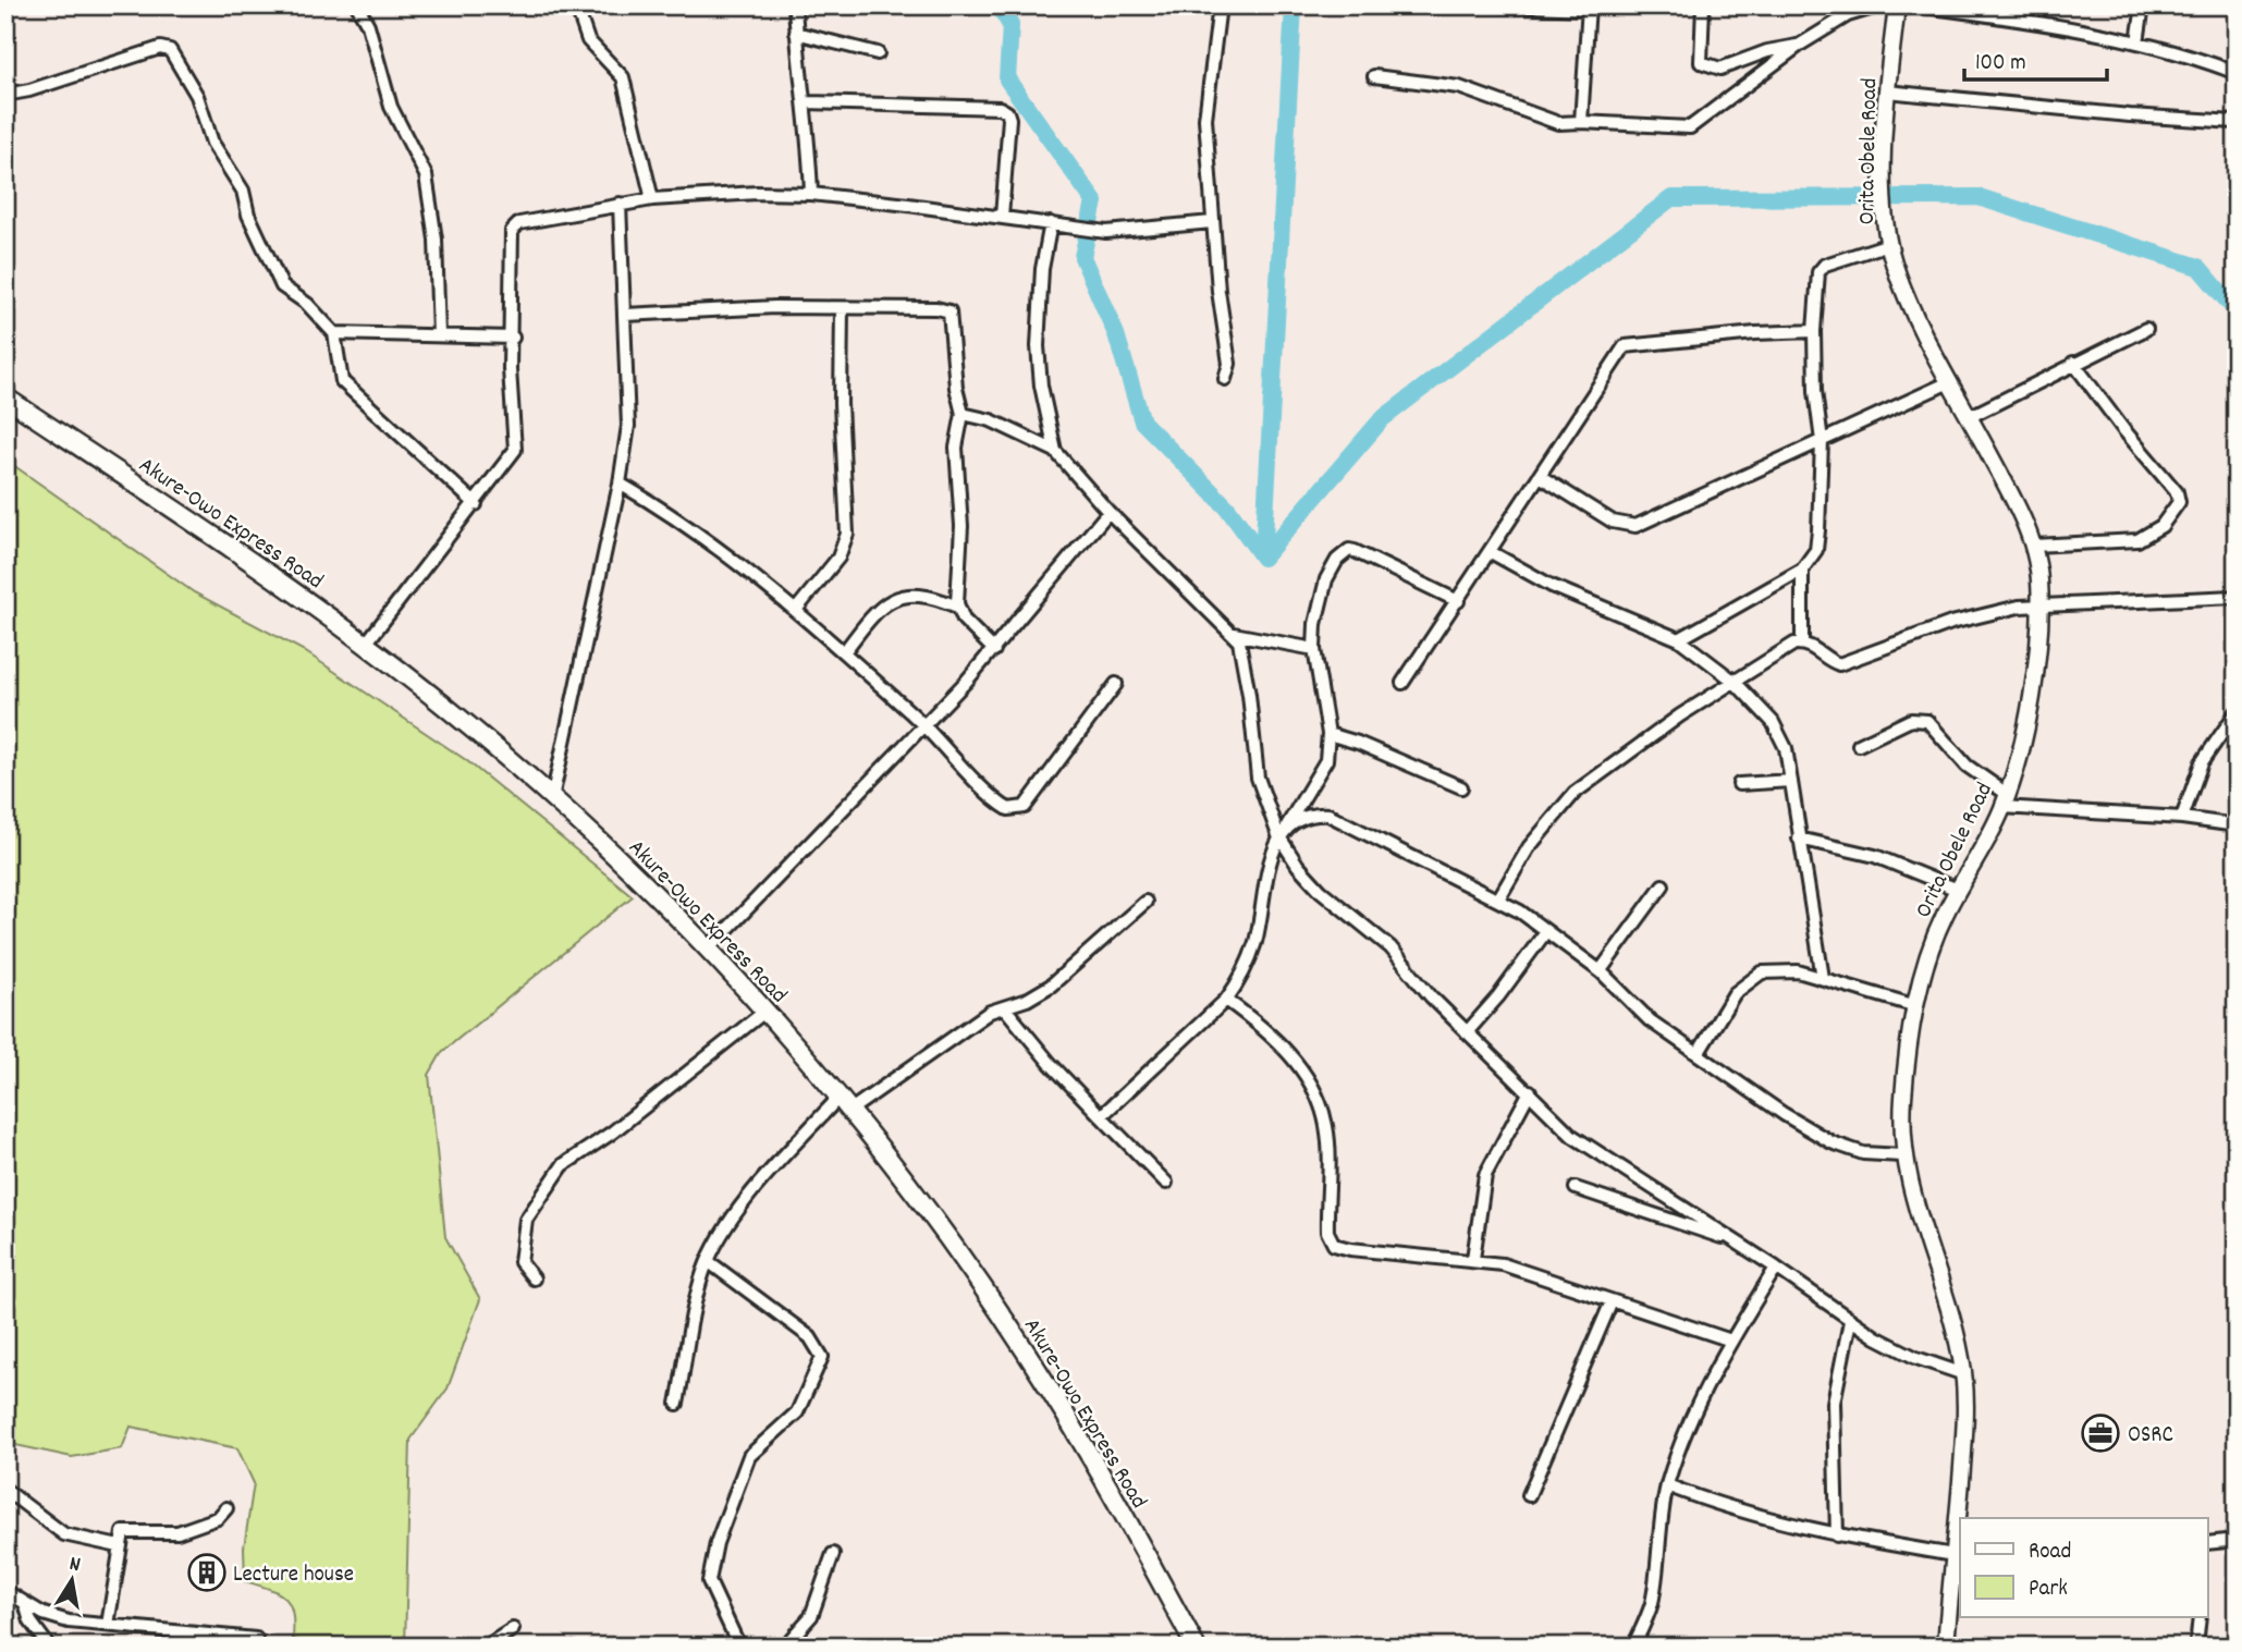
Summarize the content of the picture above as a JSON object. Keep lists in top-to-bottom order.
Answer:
{
  "streets": {
    "highway": ["Akure-Owo Express Road"],
    "main road": ["Orita Obele Road"]
  },
  "places": {
    "office": ["OSRC"],
    "building": ["Lecture house"]
  },
  "legend": ["Road", "Park"],
  "scale_bar": "100 m",
  "north": "top"
}
